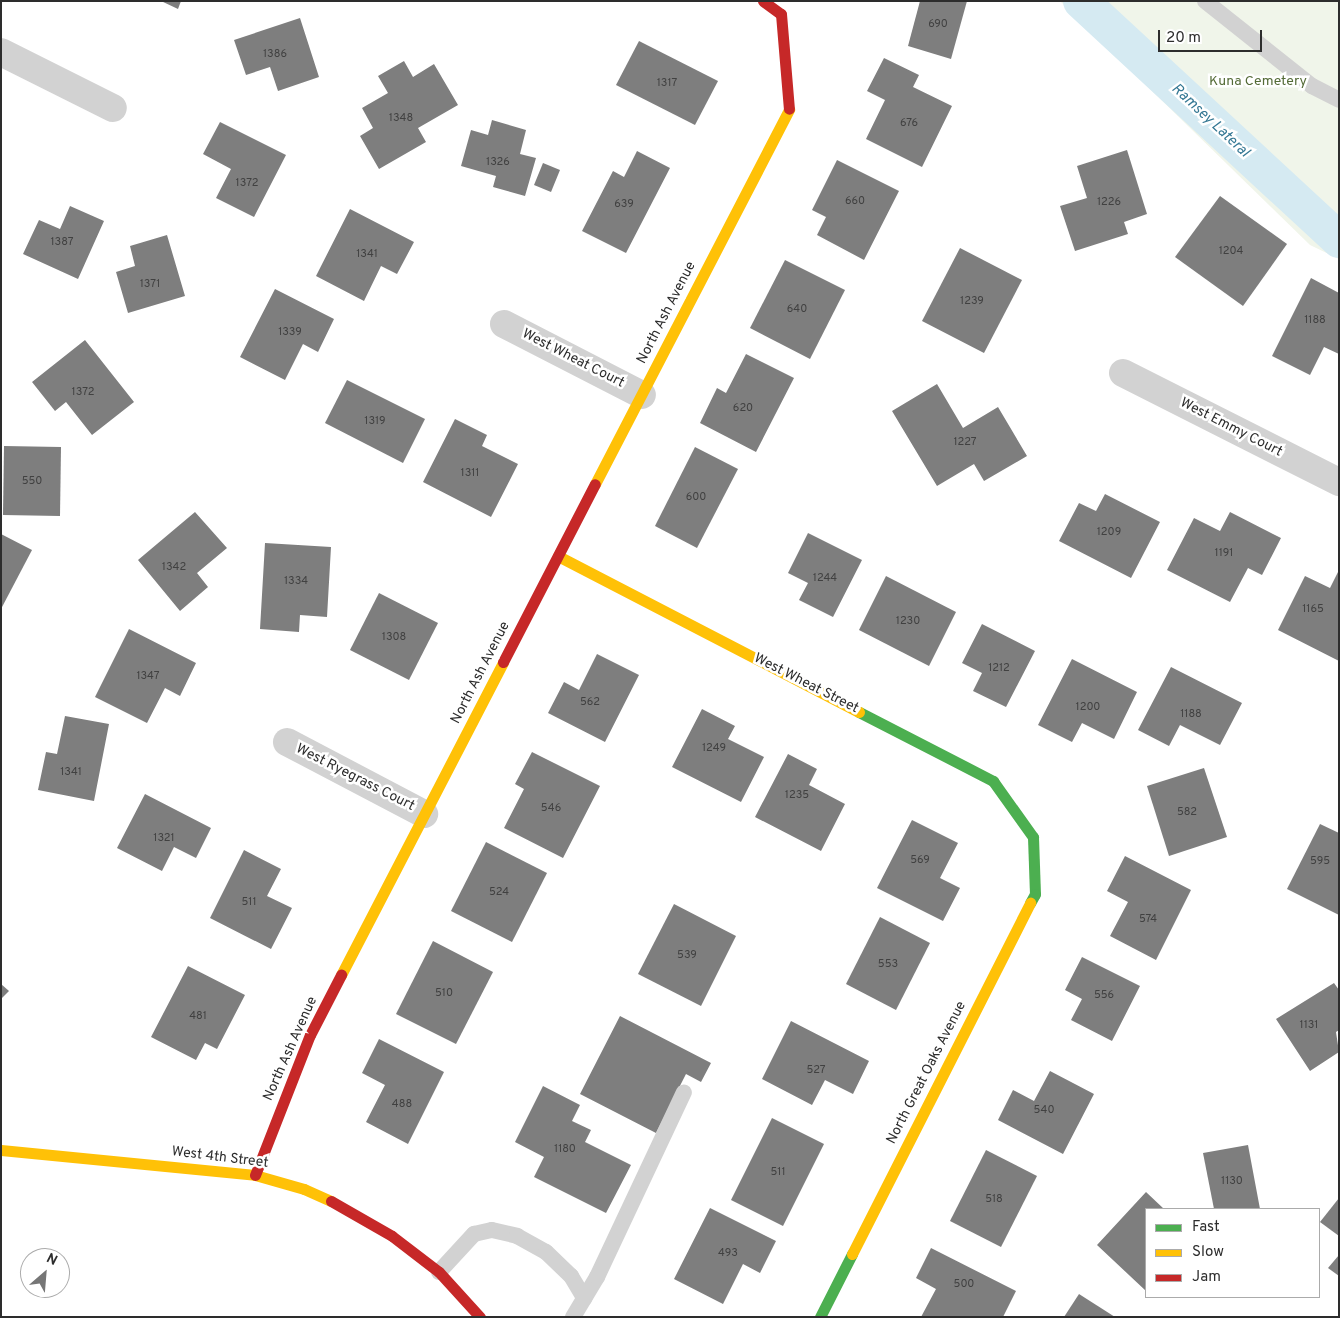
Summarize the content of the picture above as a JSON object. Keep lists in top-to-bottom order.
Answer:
{
  "streets": {
    "street": [
      "North Ash Avenue",
      "West Wheat Court",
      "West Emmy Court",
      "West Wheat Street",
      "West Ryegrass Court",
      "North Great Oaks Avenue",
      "West 4th Street"
    ]
  },
  "crossings": [
    ["North Ash Avenue", "West Wheat Court"],
    ["North Ash Avenue", "West Wheat Street"],
    ["North Ash Avenue", "West Ryegrass Court"],
    ["North Ash Avenue", "West 4th Street"],
    ["West Wheat Street", "North Great Oaks Avenue"]
  ],
  "water": ["Ramsey Lateral"],
  "parks": ["Kuna Cemetery"],
  "house_numbers": [
    "690",
    "1386",
    "1317",
    "1348",
    "676",
    "1326",
    "1372",
    "660",
    "1226",
    "639",
    "1387",
    "1204",
    "1341",
    "1371",
    "1239",
    "640",
    "1188",
    "1339",
    "1372",
    "620",
    "1319",
    "1227",
    "1311",
    "550",
    "600",
    "1209",
    "1191",
    "1342",
    "1244",
    "1334",
    "1165",
    "1230",
    "1308",
    "1212",
    "1347",
    "562",
    "1200",
    "1188",
    "1249",
    "1341",
    "1235",
    "546",
    "582",
    "1321",
    "569",
    "595",
    "524",
    "511",
    "574",
    "539",
    "553",
    "510",
    "556",
    "481",
    "1131",
    "527",
    "488",
    "540",
    "1180",
    "511",
    "1130",
    "518",
    "493",
    "500"
  ],
  "legend": ["Fast", "Slow", "Jam"],
  "scale_bar": "20 m",
  "north": "top right"
}
